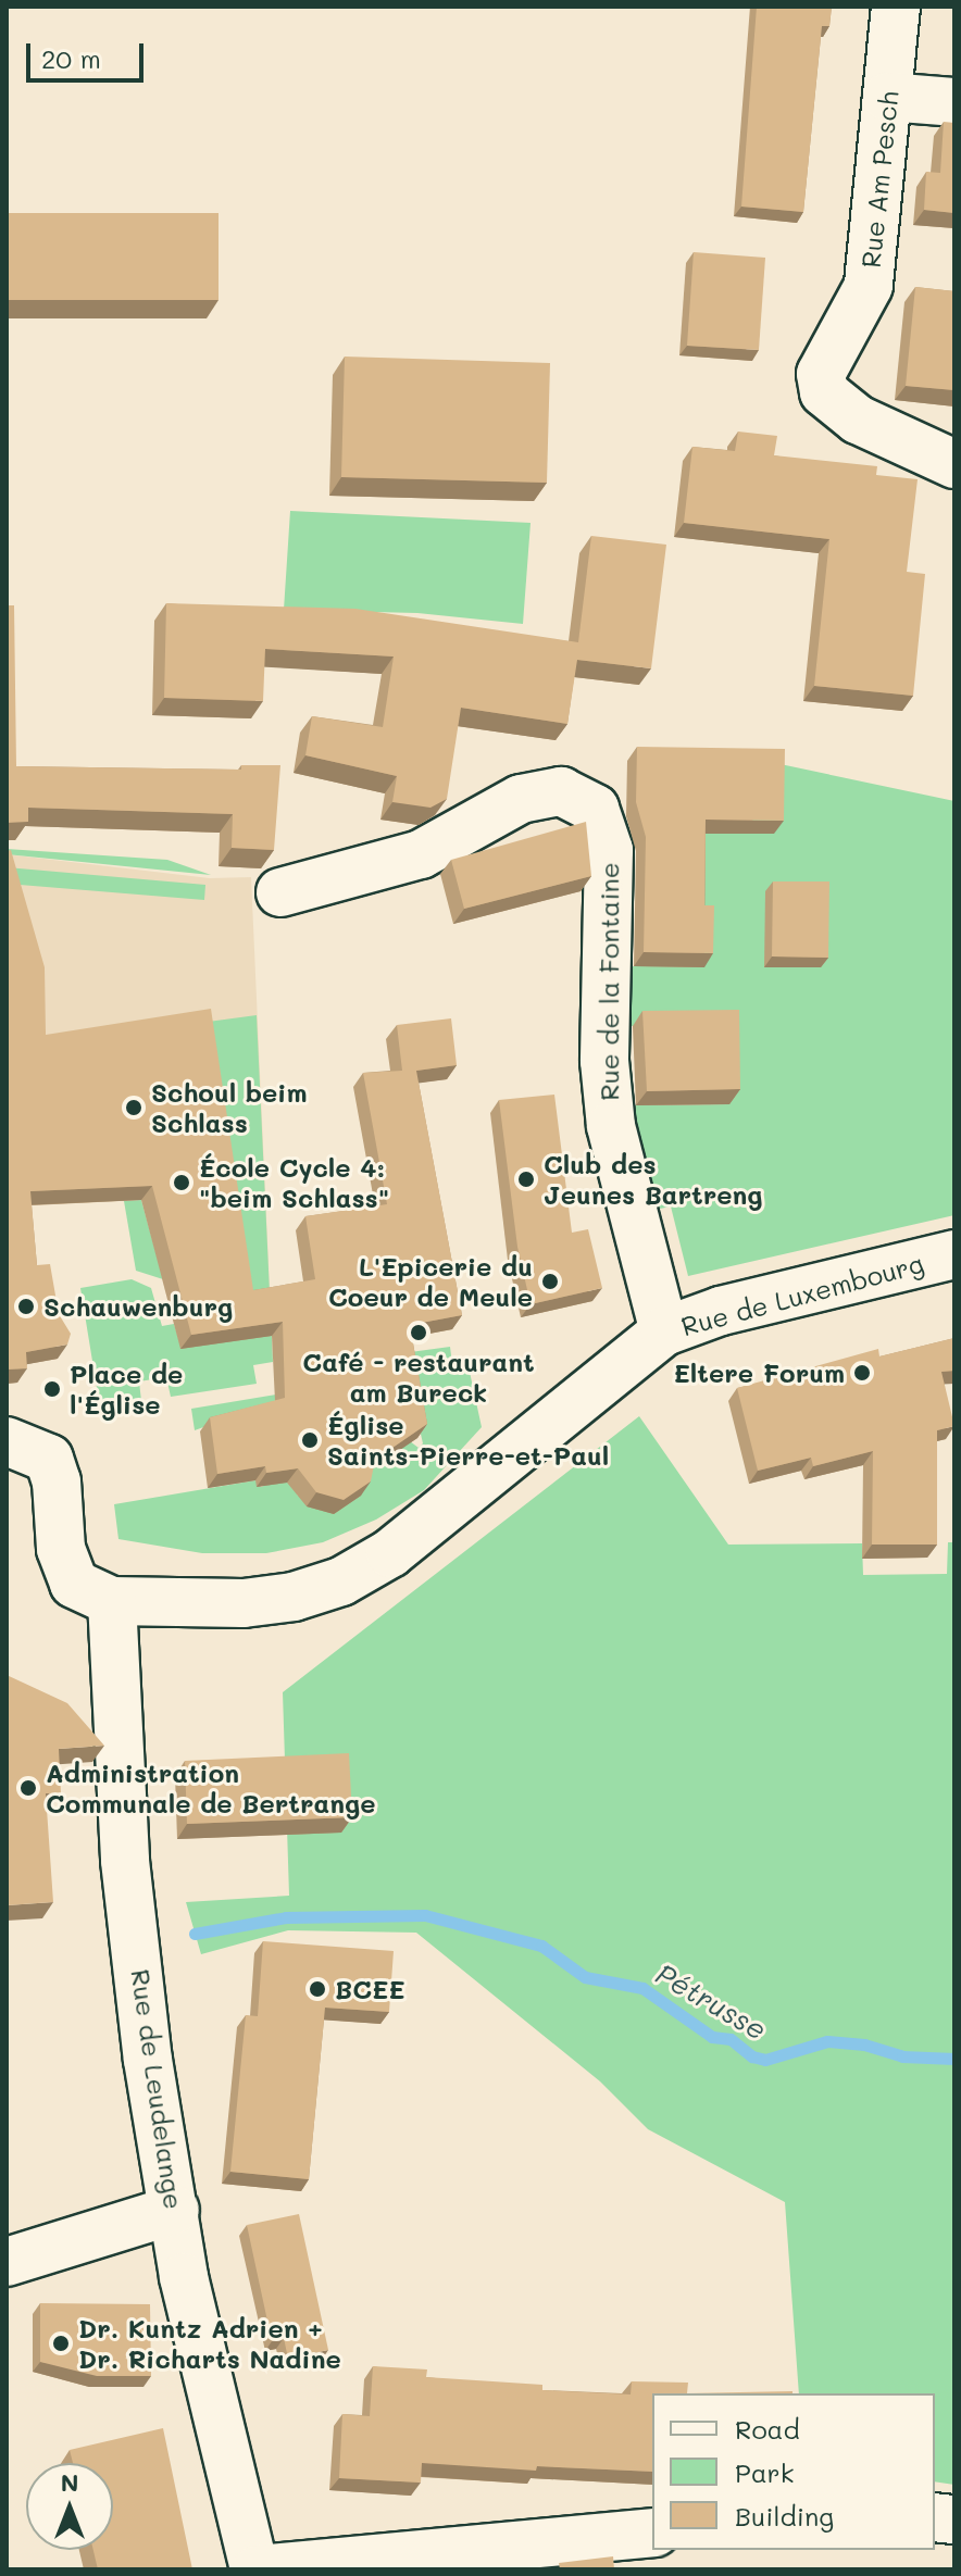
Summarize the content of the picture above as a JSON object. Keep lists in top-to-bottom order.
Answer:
{
  "streets": {
    "street": [
      "Rue Am Pesch",
      "Rue de la Fontaine",
      "Rue de Luxembourg",
      "Rue de Leudelange"
    ]
  },
  "crossings": [
    ["Rue de la Fontaine", "Rue de Luxembourg"],
    ["Rue de Luxembourg", "Rue de Leudelange"]
  ],
  "water": ["Pétrusse"],
  "places": [
    "Schoul beim Schlass",
    "Club des Jeunes Bartreng",
    "École Cycle 4: \"beim Schlass\"",
    "L'Epicerie du Coeur de Meule",
    "Schauwenburg",
    "Café - restaurant am Bureck",
    "Eltere Forum",
    "Place de l'Église",
    "Église Saints-Pierre-et-Paul",
    "Administration Communale de Bertrange",
    "BCEE",
    "Dr. Kuntz Adrien + Dr. Richarts Nadine"
  ],
  "legend": ["Road", "Park", "Building"],
  "scale_bar": "20 m",
  "north": "top"
}
